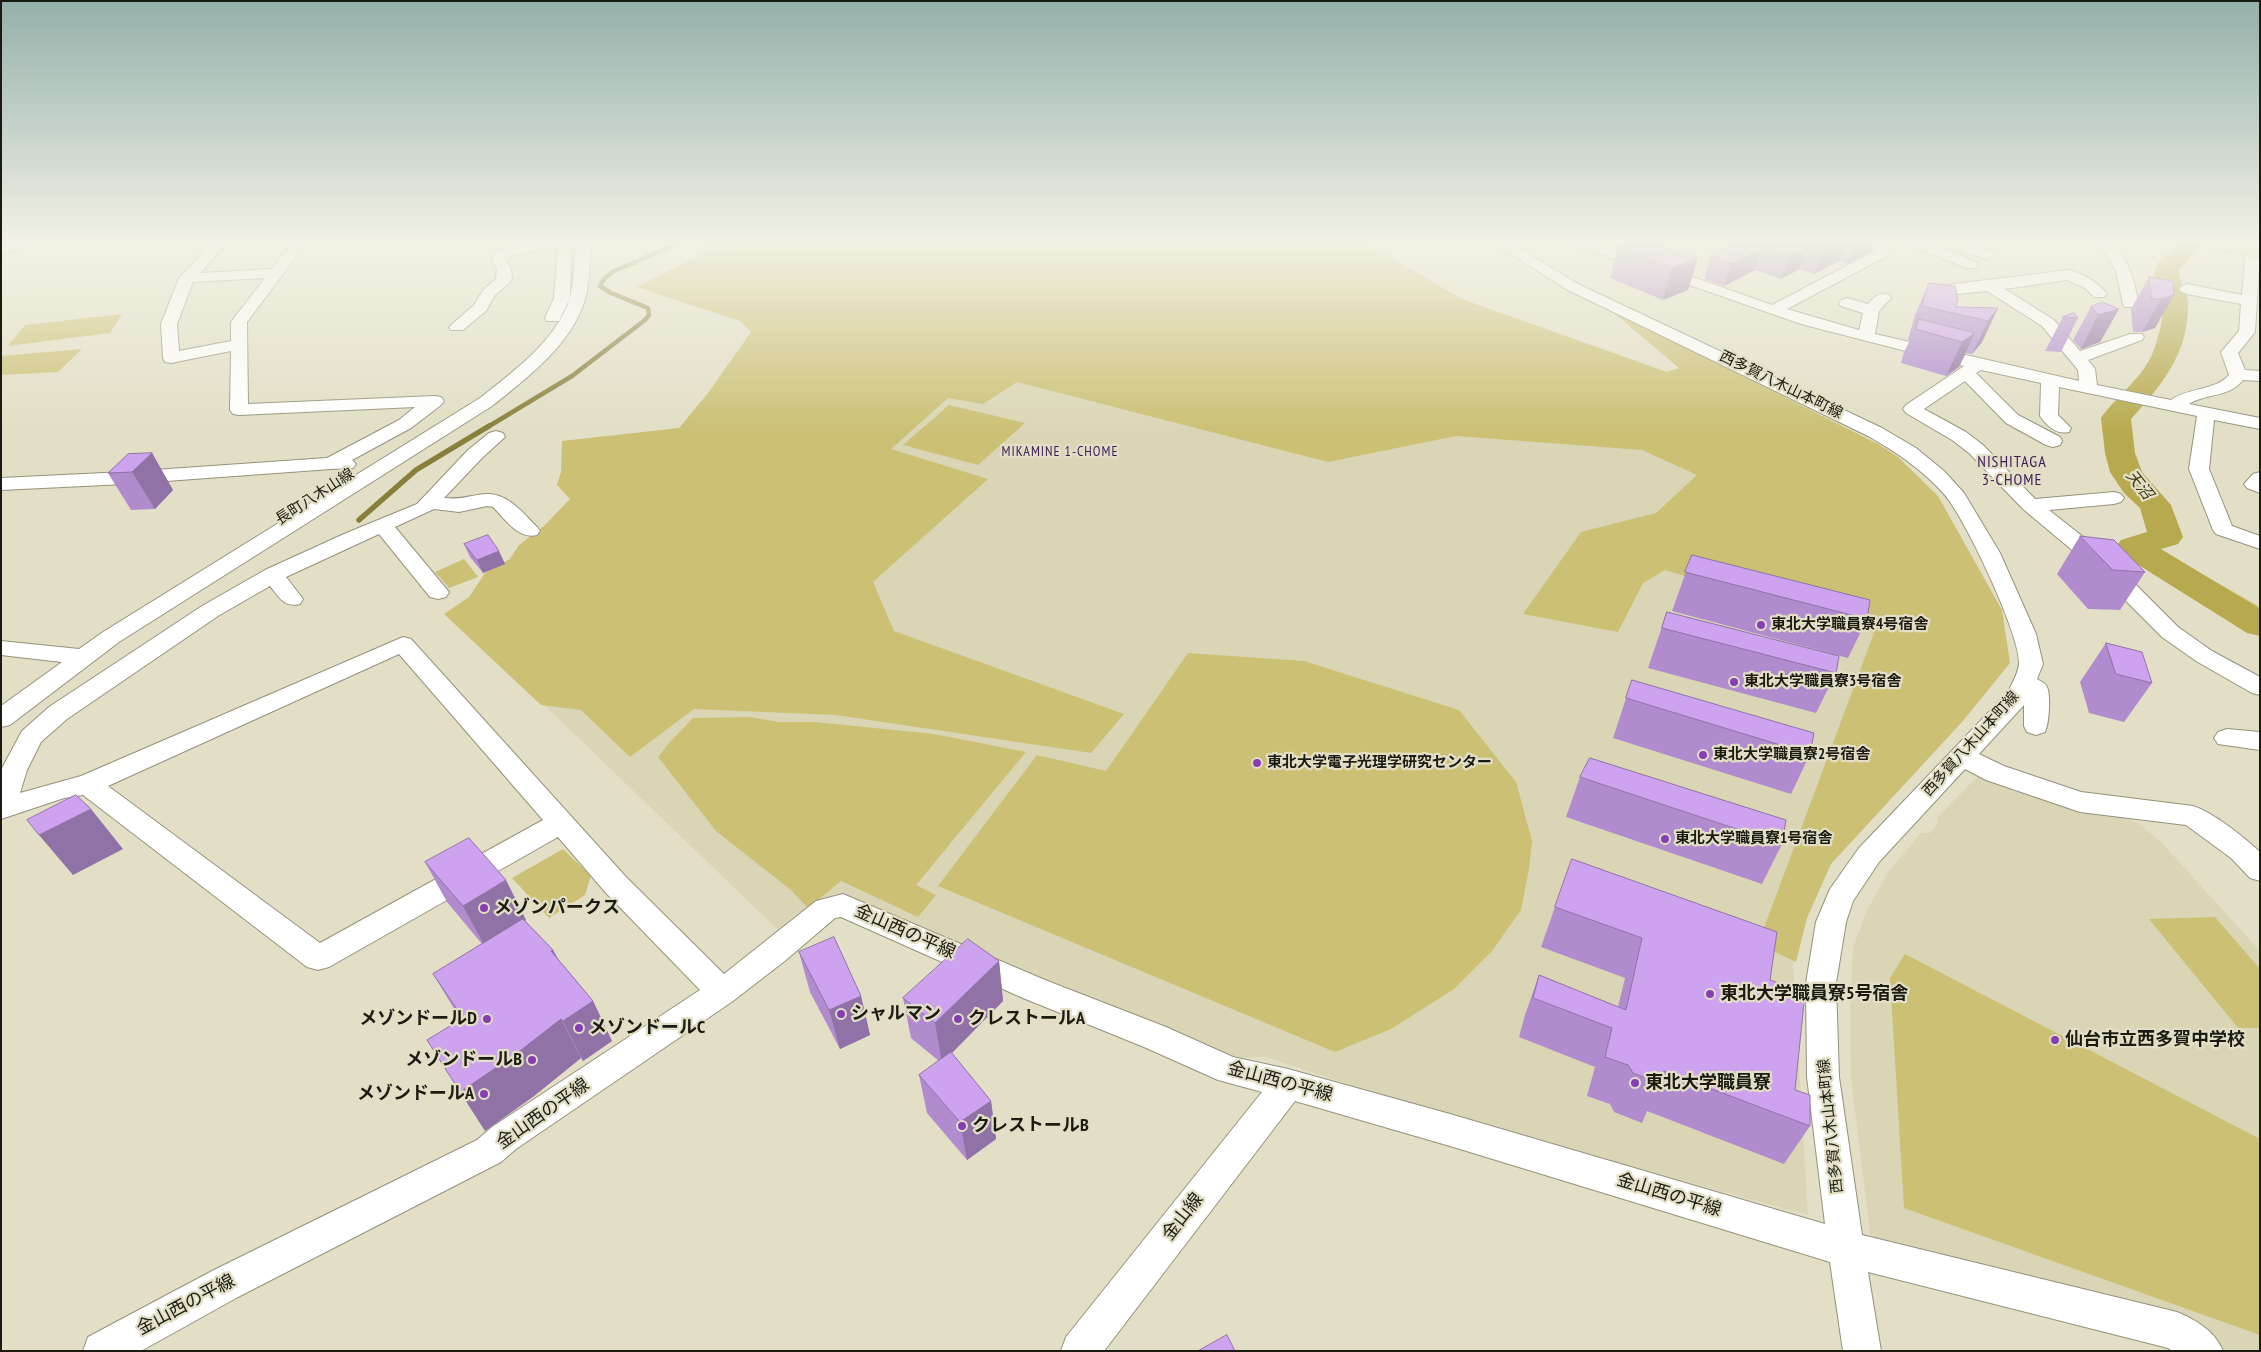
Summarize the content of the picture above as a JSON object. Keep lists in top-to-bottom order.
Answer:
{
  "streets": {
    "street": [
      "西多賀八木山本町線",
      "長町八木山線",
      "金山西の平線",
      "金山線"
    ]
  },
  "crossings": [
    ["西多賀八木山本町線", "金山西の平線"],
    ["金山西の平線", "金山線"]
  ],
  "districts": ["MIKAMINE 1-CHOME", "NISHITAGA 3-CHOME"],
  "water": ["天沼"],
  "places": [
    "東北大学職員寮4号宿舎",
    "東北大学職員寮3号宿舎",
    "東北大学職員寮2号宿舎",
    "東北大学電子光理学研究センター",
    "東北大学職員寮1号宿舎",
    "メゾンパークス",
    "東北大学職員寮5号宿舎",
    "シャルマン",
    "メゾンドールD",
    "クレストールA",
    "メゾンドールC",
    "仙台市立西多賀中学校",
    "メゾンドールB",
    "東北大学職員寮",
    "メゾンドールA",
    "クレストールB"
  ]
}
